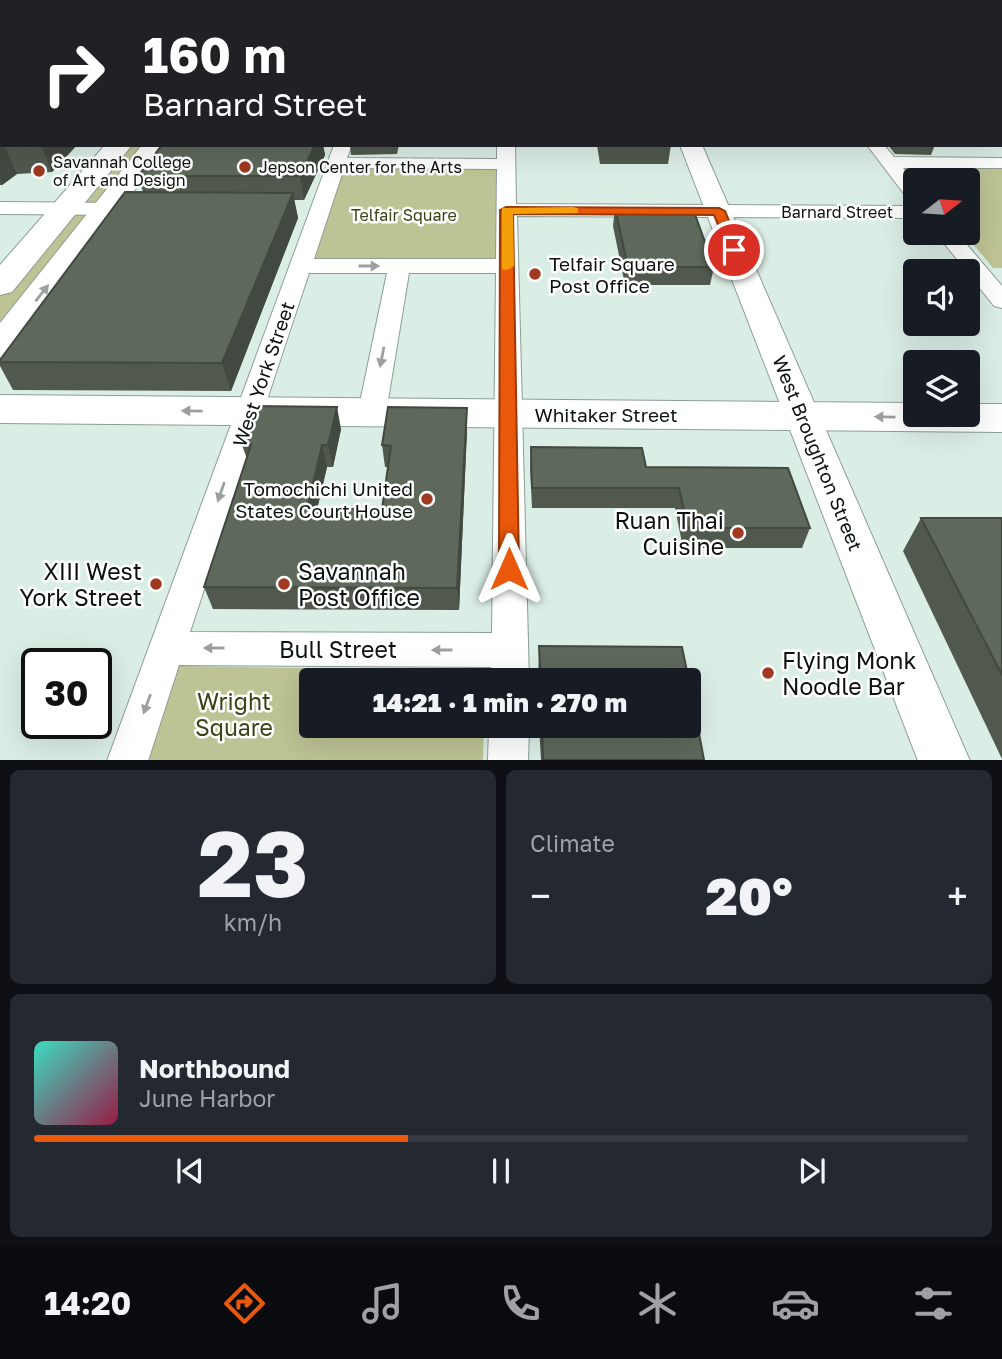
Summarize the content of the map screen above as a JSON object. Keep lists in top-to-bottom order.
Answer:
{
  "streets": {
    "main road": ["Whitaker Street"],
    "street": [
      "Barnard Street",
      "West York Street",
      "West Broughton Street",
      "Bull Street"
    ]
  },
  "crossings": [
    ["Barnard Street", "West Broughton Street"],
    ["West York Street", "Whitaker Street"],
    ["West York Street", "Bull Street"],
    ["Whitaker Street", "West Broughton Street"]
  ],
  "one_way": ["West York Street", "Whitaker Street", "Bull Street"],
  "parks": ["Telfair Square", "Wright Square"],
  "places": [
    "Jepson Center for the Arts",
    "Savannah College of Art and Design",
    "Telfair Square Post Office",
    "Tomochichi United States Court House",
    "Ruan Thai Cuisine",
    "XIII West York Street",
    "Savannah Post Office",
    "Flying Monk Noodle Bar"
  ],
  "north": "right",
  "page": {
    "turn": ["160 m", "Barnard Street"],
    "limit": "30",
    "trip": "14:21 · 1 min · 270 m",
    "tile": [
      ["23", "km/h"],
      "Climate"
    ],
    "heat": ["−", "20°", "+"],
    "song": ["Northbound", "June Harbor"],
    "tabs": "14:20"
  }
}
